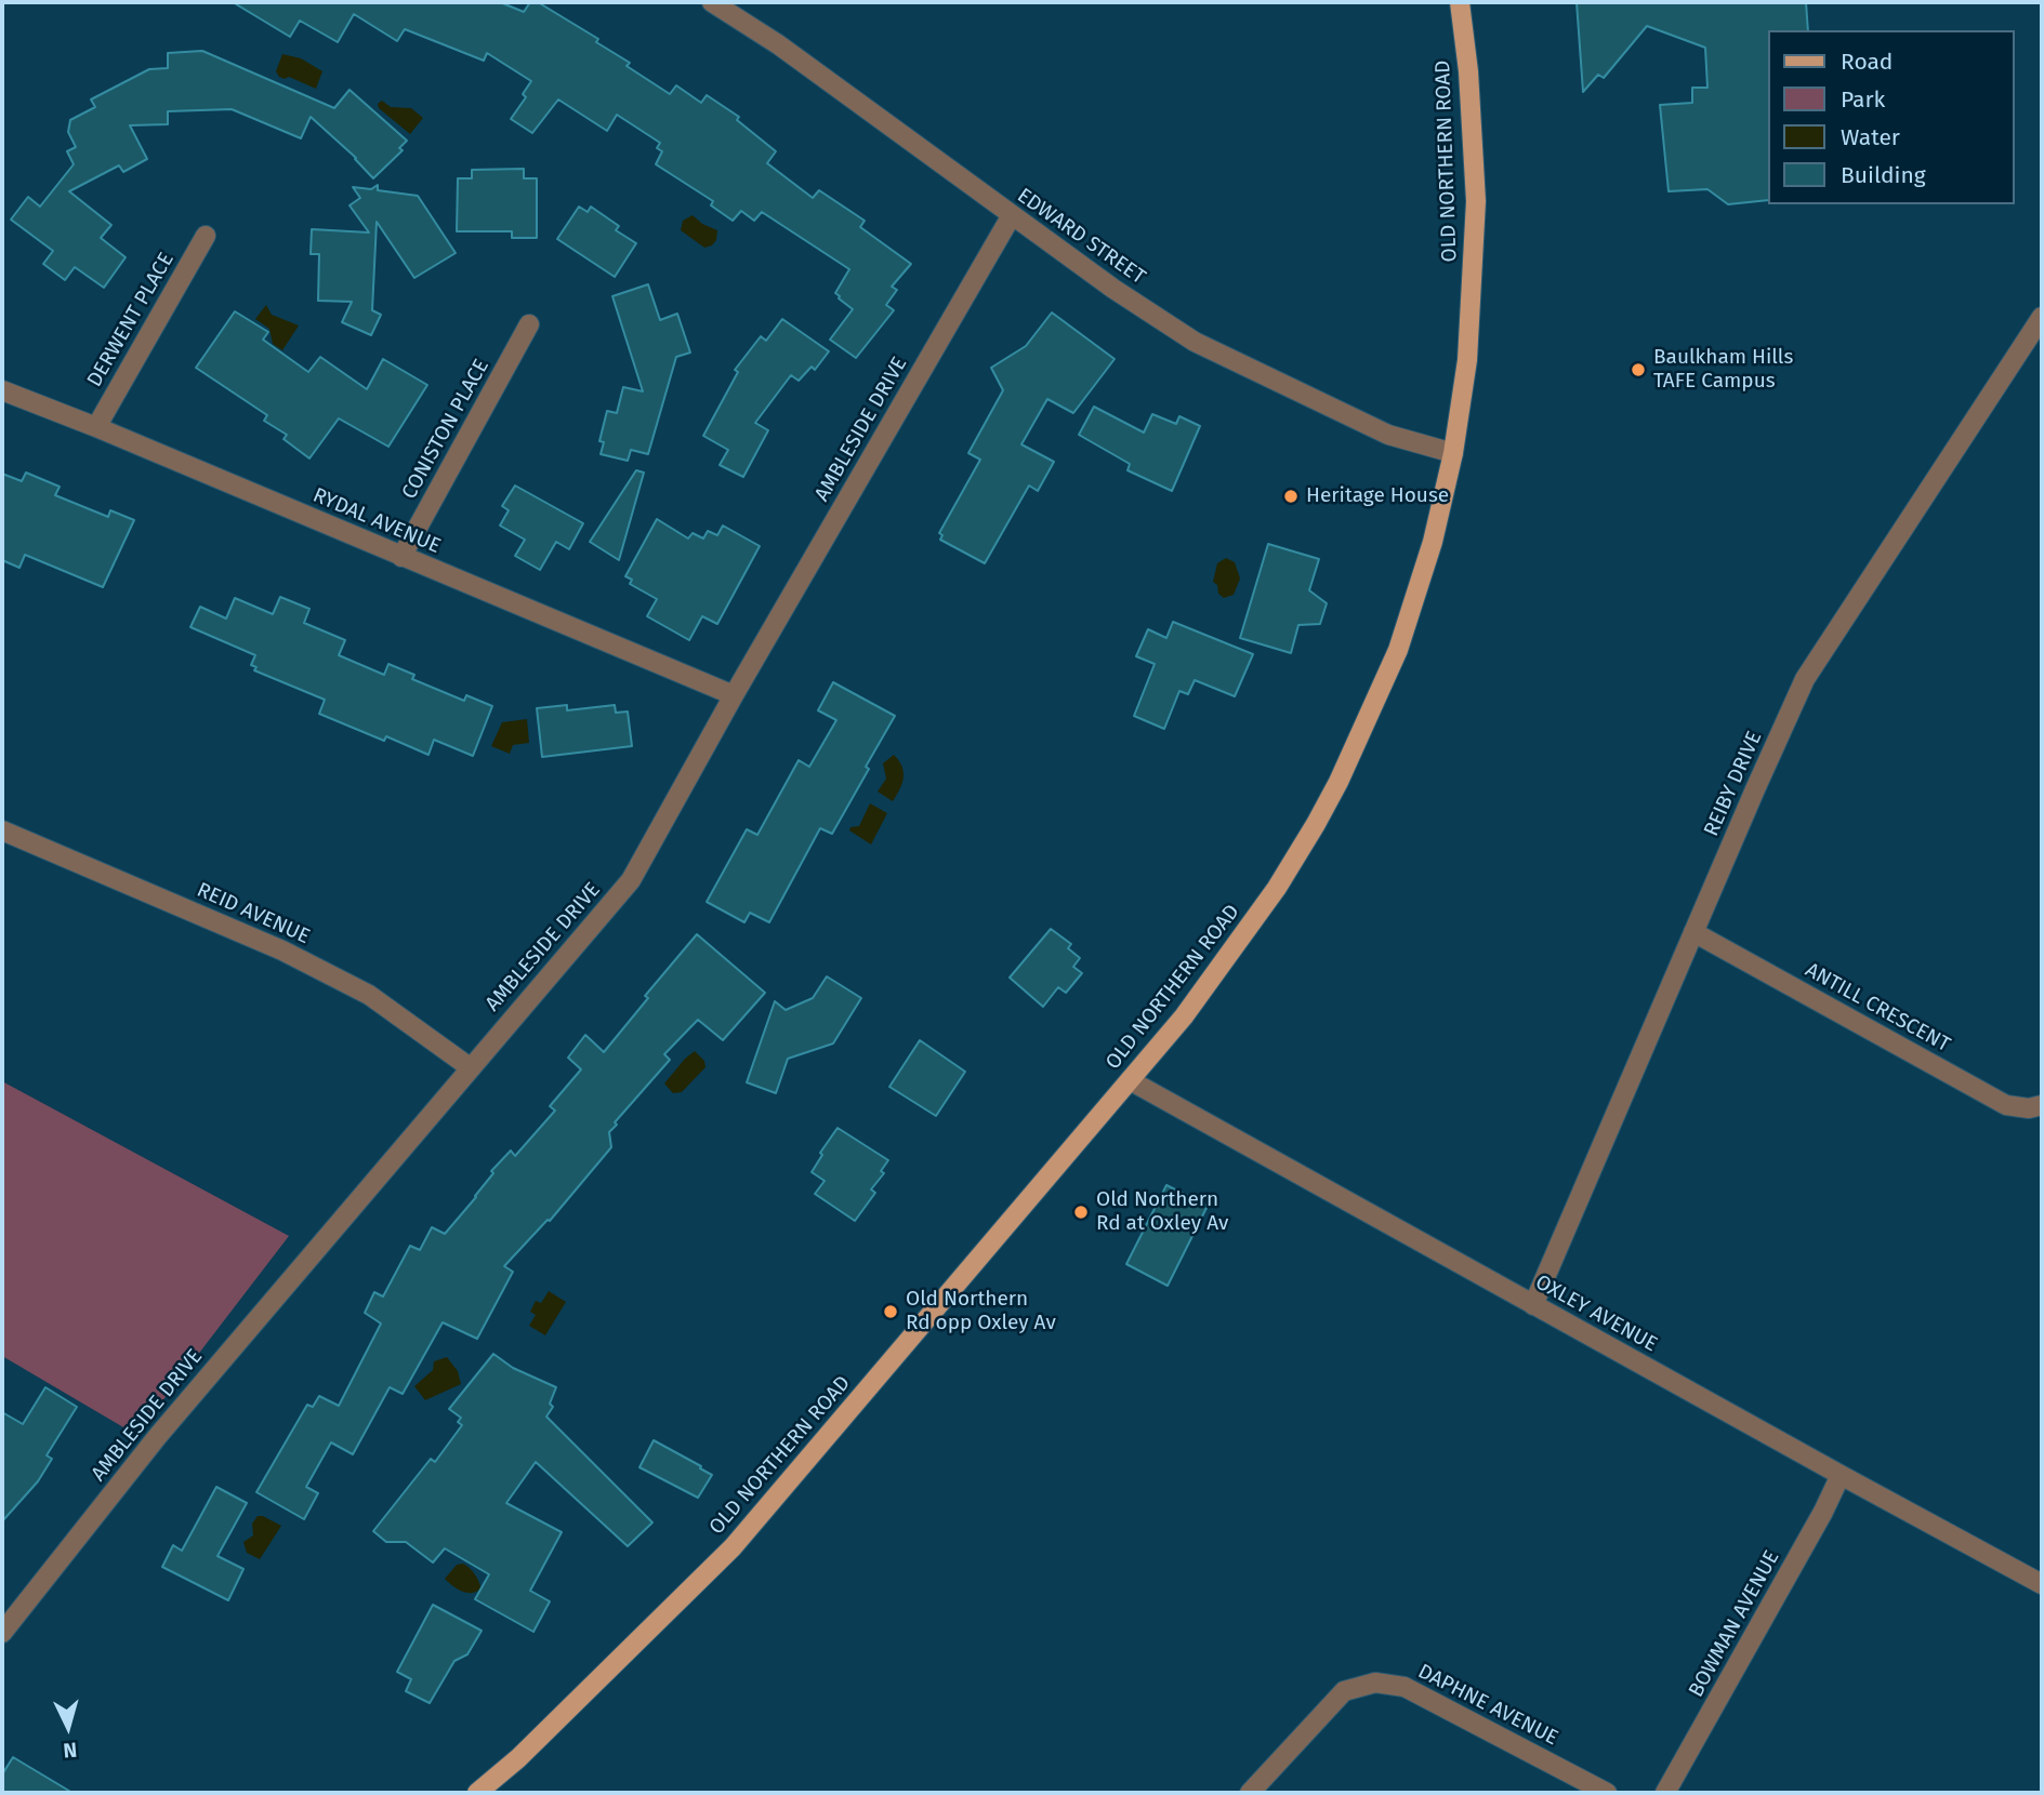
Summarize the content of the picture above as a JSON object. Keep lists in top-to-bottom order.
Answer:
{
  "streets": {
    "main road": ["OLD NORTHERN ROAD"],
    "street": [
      "EDWARD STREET",
      "DERWENT PLACE",
      "CONISTON PLACE",
      "AMBLESIDE DRIVE",
      "RYDAL AVENUE",
      "REIBY DRIVE",
      "REID AVENUE",
      "ANTILL CRESCENT",
      "OXLEY AVENUE",
      "BOWMAN AVENUE",
      "DAPHNE AVENUE"
    ]
  },
  "crossings": [
    ["OLD NORTHERN ROAD", "EDWARD STREET"],
    ["OLD NORTHERN ROAD", "OXLEY AVENUE"],
    ["EDWARD STREET", "AMBLESIDE DRIVE"],
    ["DERWENT PLACE", "RYDAL AVENUE"],
    ["CONISTON PLACE", "RYDAL AVENUE"],
    ["AMBLESIDE DRIVE", "RYDAL AVENUE"],
    ["AMBLESIDE DRIVE", "REID AVENUE"],
    ["REIBY DRIVE", "ANTILL CRESCENT"],
    ["REIBY DRIVE", "OXLEY AVENUE"],
    ["OXLEY AVENUE", "BOWMAN AVENUE"]
  ],
  "places": [
    "Baulkham Hills TAFE Campus",
    "Heritage House",
    "Old Northern Rd at Oxley Av",
    "Old Northern Rd opp Oxley Av"
  ],
  "legend": [
    "Road",
    "Park",
    "Water",
    "Building"
  ],
  "north": "bottom"
}
